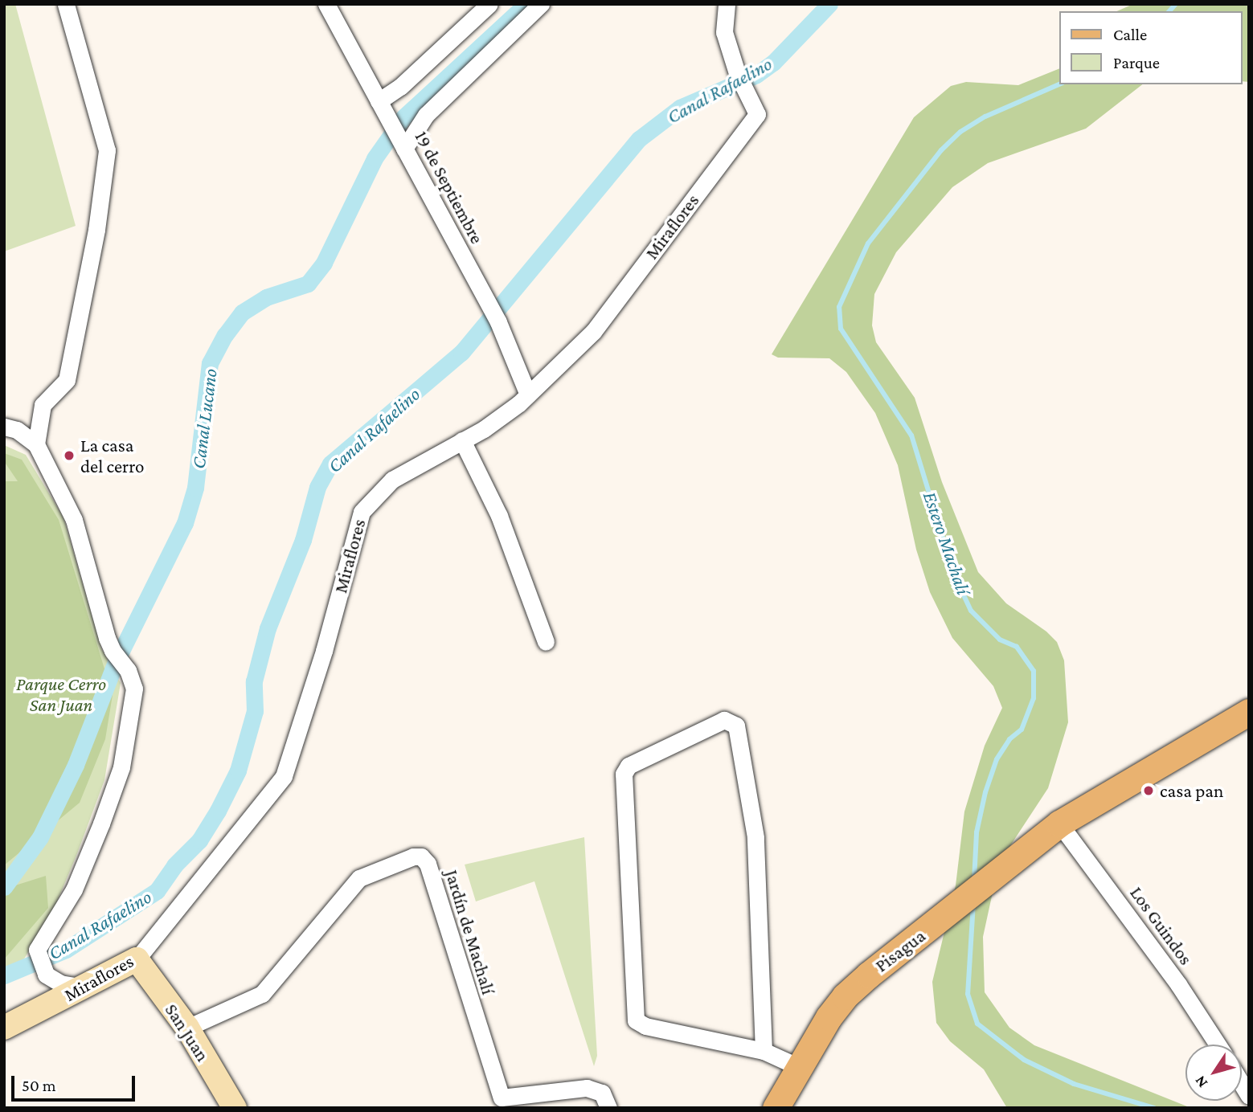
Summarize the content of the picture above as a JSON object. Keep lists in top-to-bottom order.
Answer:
{
  "streets": {
    "main road": ["Pisagua"],
    "street": [
      "19 de Septiembre",
      "Miraflores",
      "Los Guindos",
      "Jardín de Machalí",
      "San Juan"
    ]
  },
  "crossings": [
    ["19 de Septiembre", "Miraflores"],
    ["Miraflores", "San Juan"],
    ["Los Guindos", "Pisagua"],
    ["Jardín de Machalí", "San Juan"]
  ],
  "water": ["Canal Rafaelino", "Canal Lucano", "Estero Machalí"],
  "parks": ["Parque Cerro San Juan"],
  "places": ["La casa del cerro", "casa pan"],
  "legend": ["Calle", "Parque"],
  "scale_bar": "50 m",
  "north": "bottom left"
}
